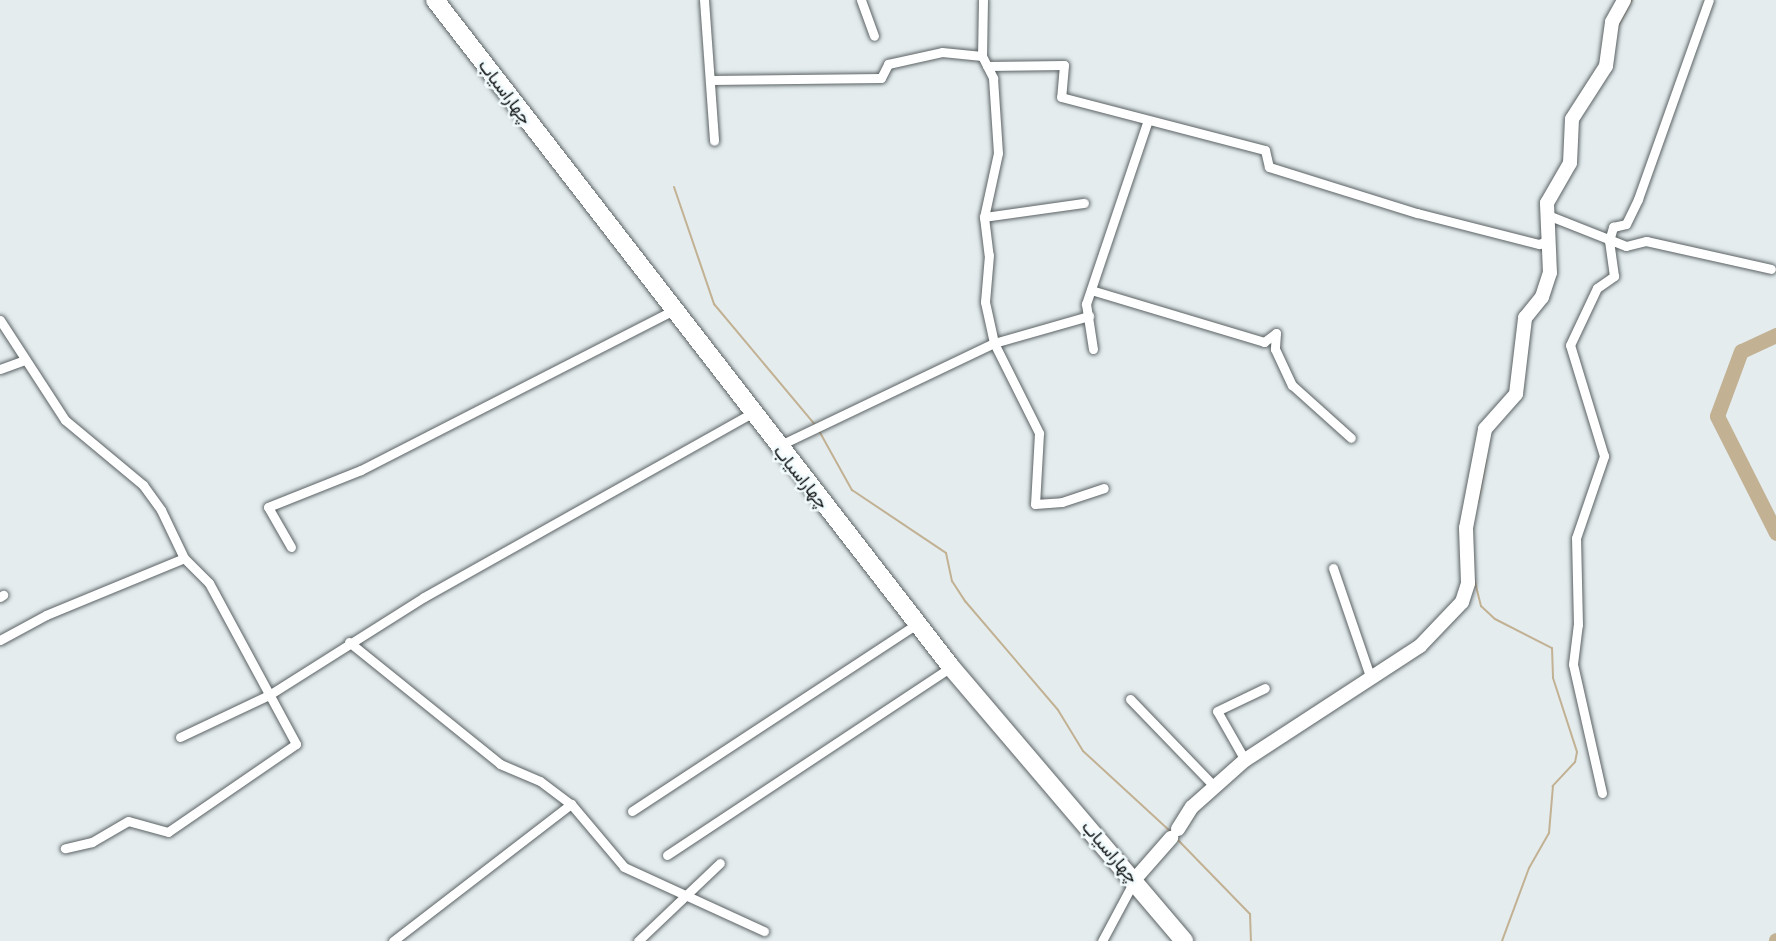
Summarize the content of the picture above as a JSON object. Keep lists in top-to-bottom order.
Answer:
{
  "streets": {
    "highway": ["چهاراسیاب"]
  }
}
